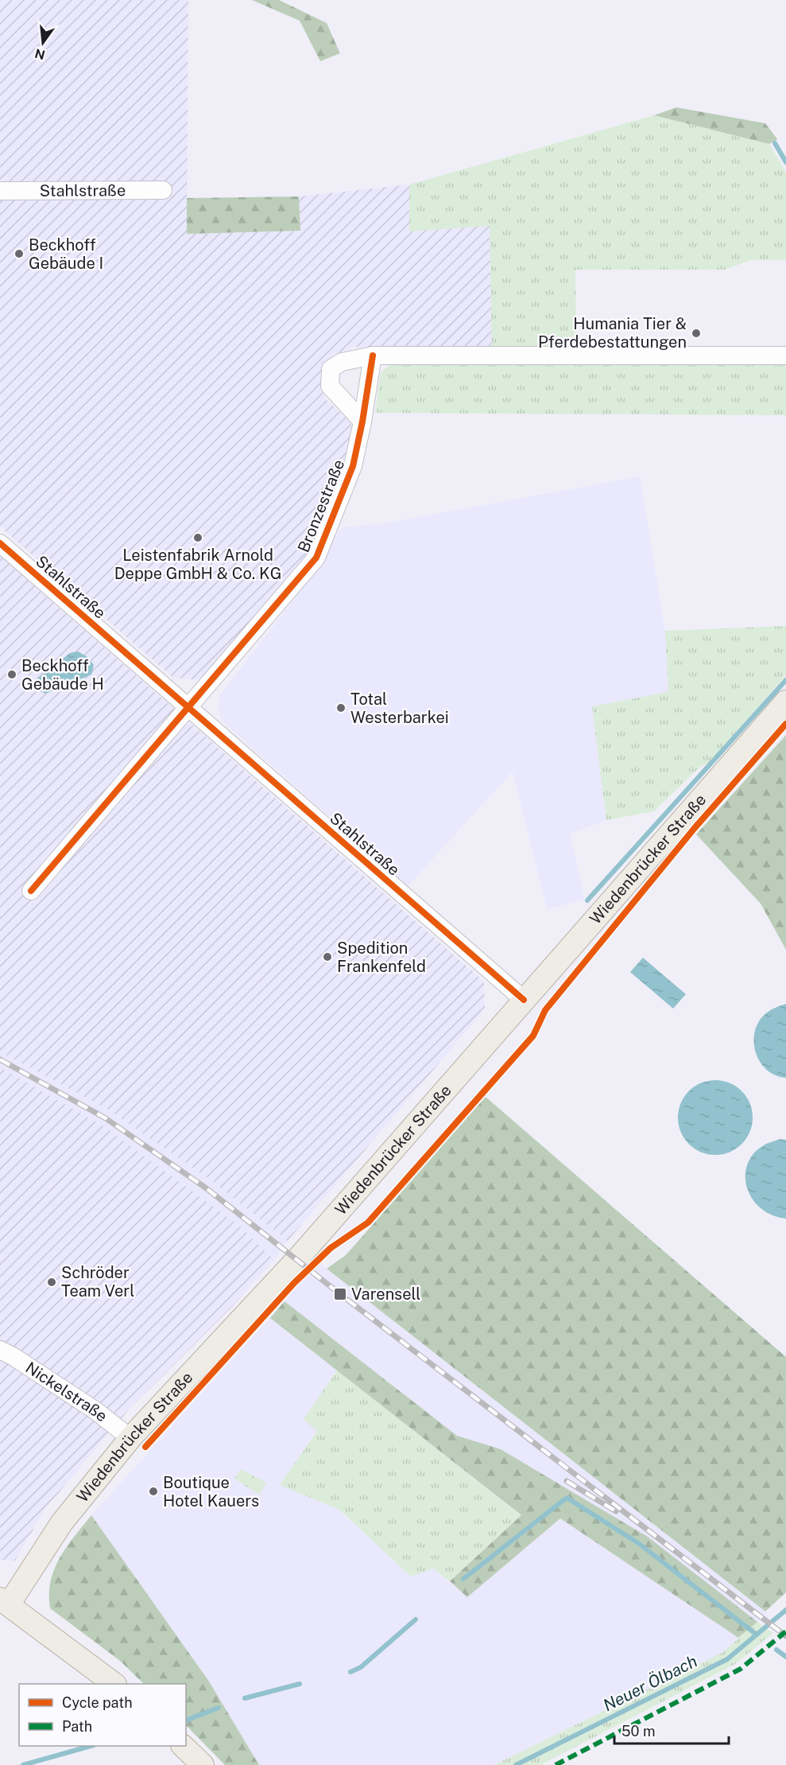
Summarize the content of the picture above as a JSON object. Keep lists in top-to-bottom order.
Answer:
{
  "streets": {
    "main road": ["Wiedenbrücker Straße"],
    "street": ["Stahlstraße", "Bronzestraße", "Nickelstraße"]
  },
  "crossings": [
    ["Stahlstraße", "Bronzestraße"],
    ["Stahlstraße", "Wiedenbrücker Straße"],
    ["Wiedenbrücker Straße", "Nickelstraße"]
  ],
  "water": ["Neuer Ölbach"],
  "places": {
    "other": [
      "Beckhoff Gebäude I",
      "Humania Tier & Pferdebestattungen",
      "Leistenfabrik Arnold Deppe GmbH & Co. KG",
      "Beckhoff Gebäude H",
      "Total Westerbarkei",
      "Spedition Frankenfeld",
      "Schröder Team Verl",
      "Boutique Hotel Kauers"
    ],
    "transit": ["Varensell"]
  },
  "legend": ["Cycle path", "Path"],
  "scale_bar": "50 m",
  "north": "bottom"
}
